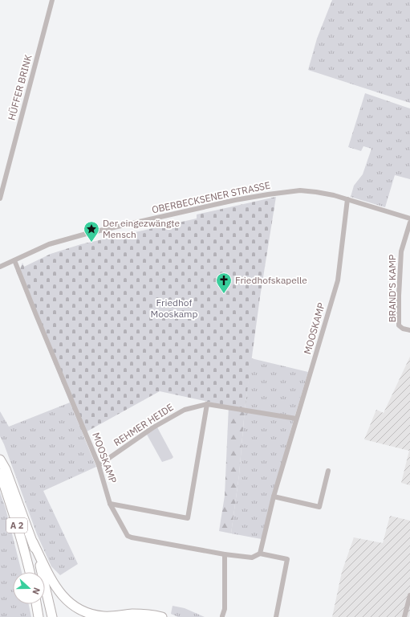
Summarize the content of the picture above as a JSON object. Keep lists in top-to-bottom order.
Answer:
{
  "streets": {
    "highway": ["A 2"],
    "street": [
      "HÜFFER BRINK",
      "OBERBECKSENER STRASSE",
      "BRAND'S KAMP",
      "MOOSKAMP",
      "REHMER HEIDE"
    ]
  },
  "crossings": [
    ["OBERBECKSENER STRASSE", "MOOSKAMP"],
    ["MOOSKAMP", "REHMER HEIDE"]
  ],
  "parks": ["Friedhof Mooskamp"],
  "places": {
    "place": ["Der eingezwängte Mensch"],
    "church": ["Friedhofskapelle"]
  },
  "north": "right"
}
